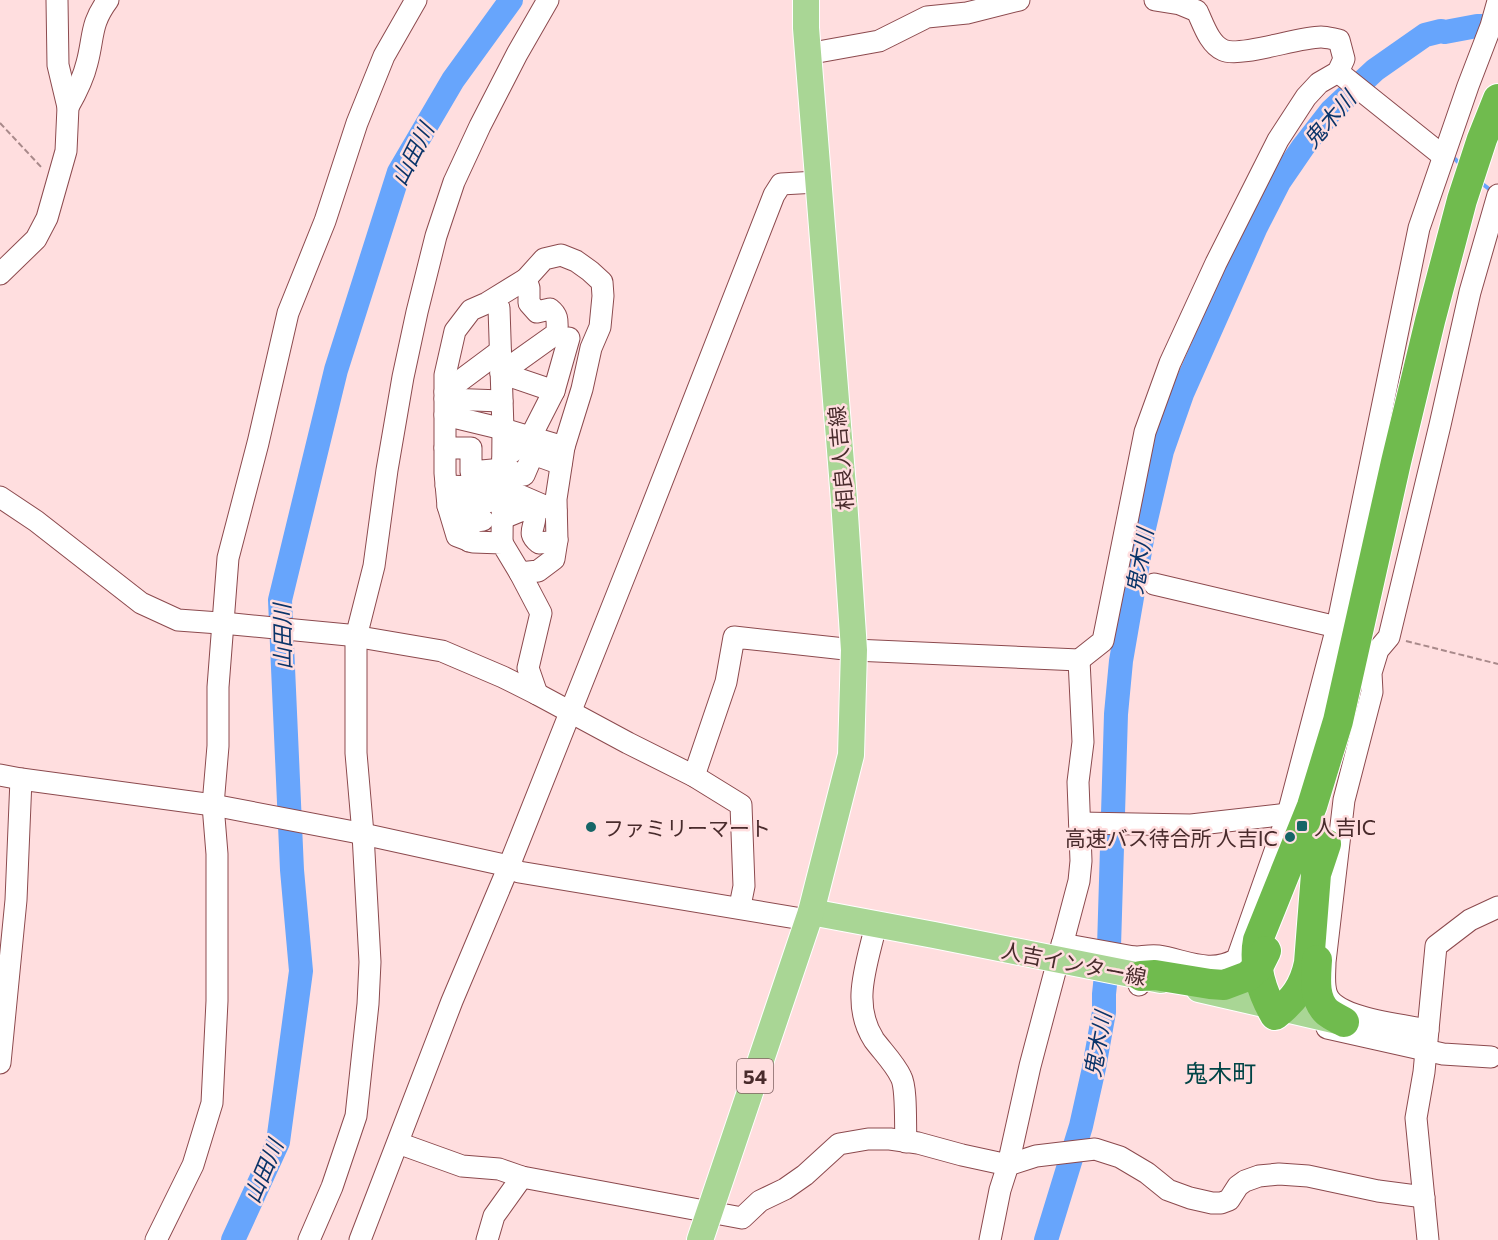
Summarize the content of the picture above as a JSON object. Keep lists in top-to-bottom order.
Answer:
{
  "streets": {
    "main road": ["相良人吉線", "人吉インター線", "54"]
  },
  "crossings": [
    ["相良人吉線", "人吉インター線"],
    ["相良人吉線", "54"],
    ["人吉インター線", "54"]
  ],
  "districts": ["鬼木町"],
  "water": ["鬼木川", "山田川"],
  "places": {
    "transit": ["人吉IC"],
    "other": ["ファミリーマート", "高速バス待合所 人吉IC"]
  }
}
